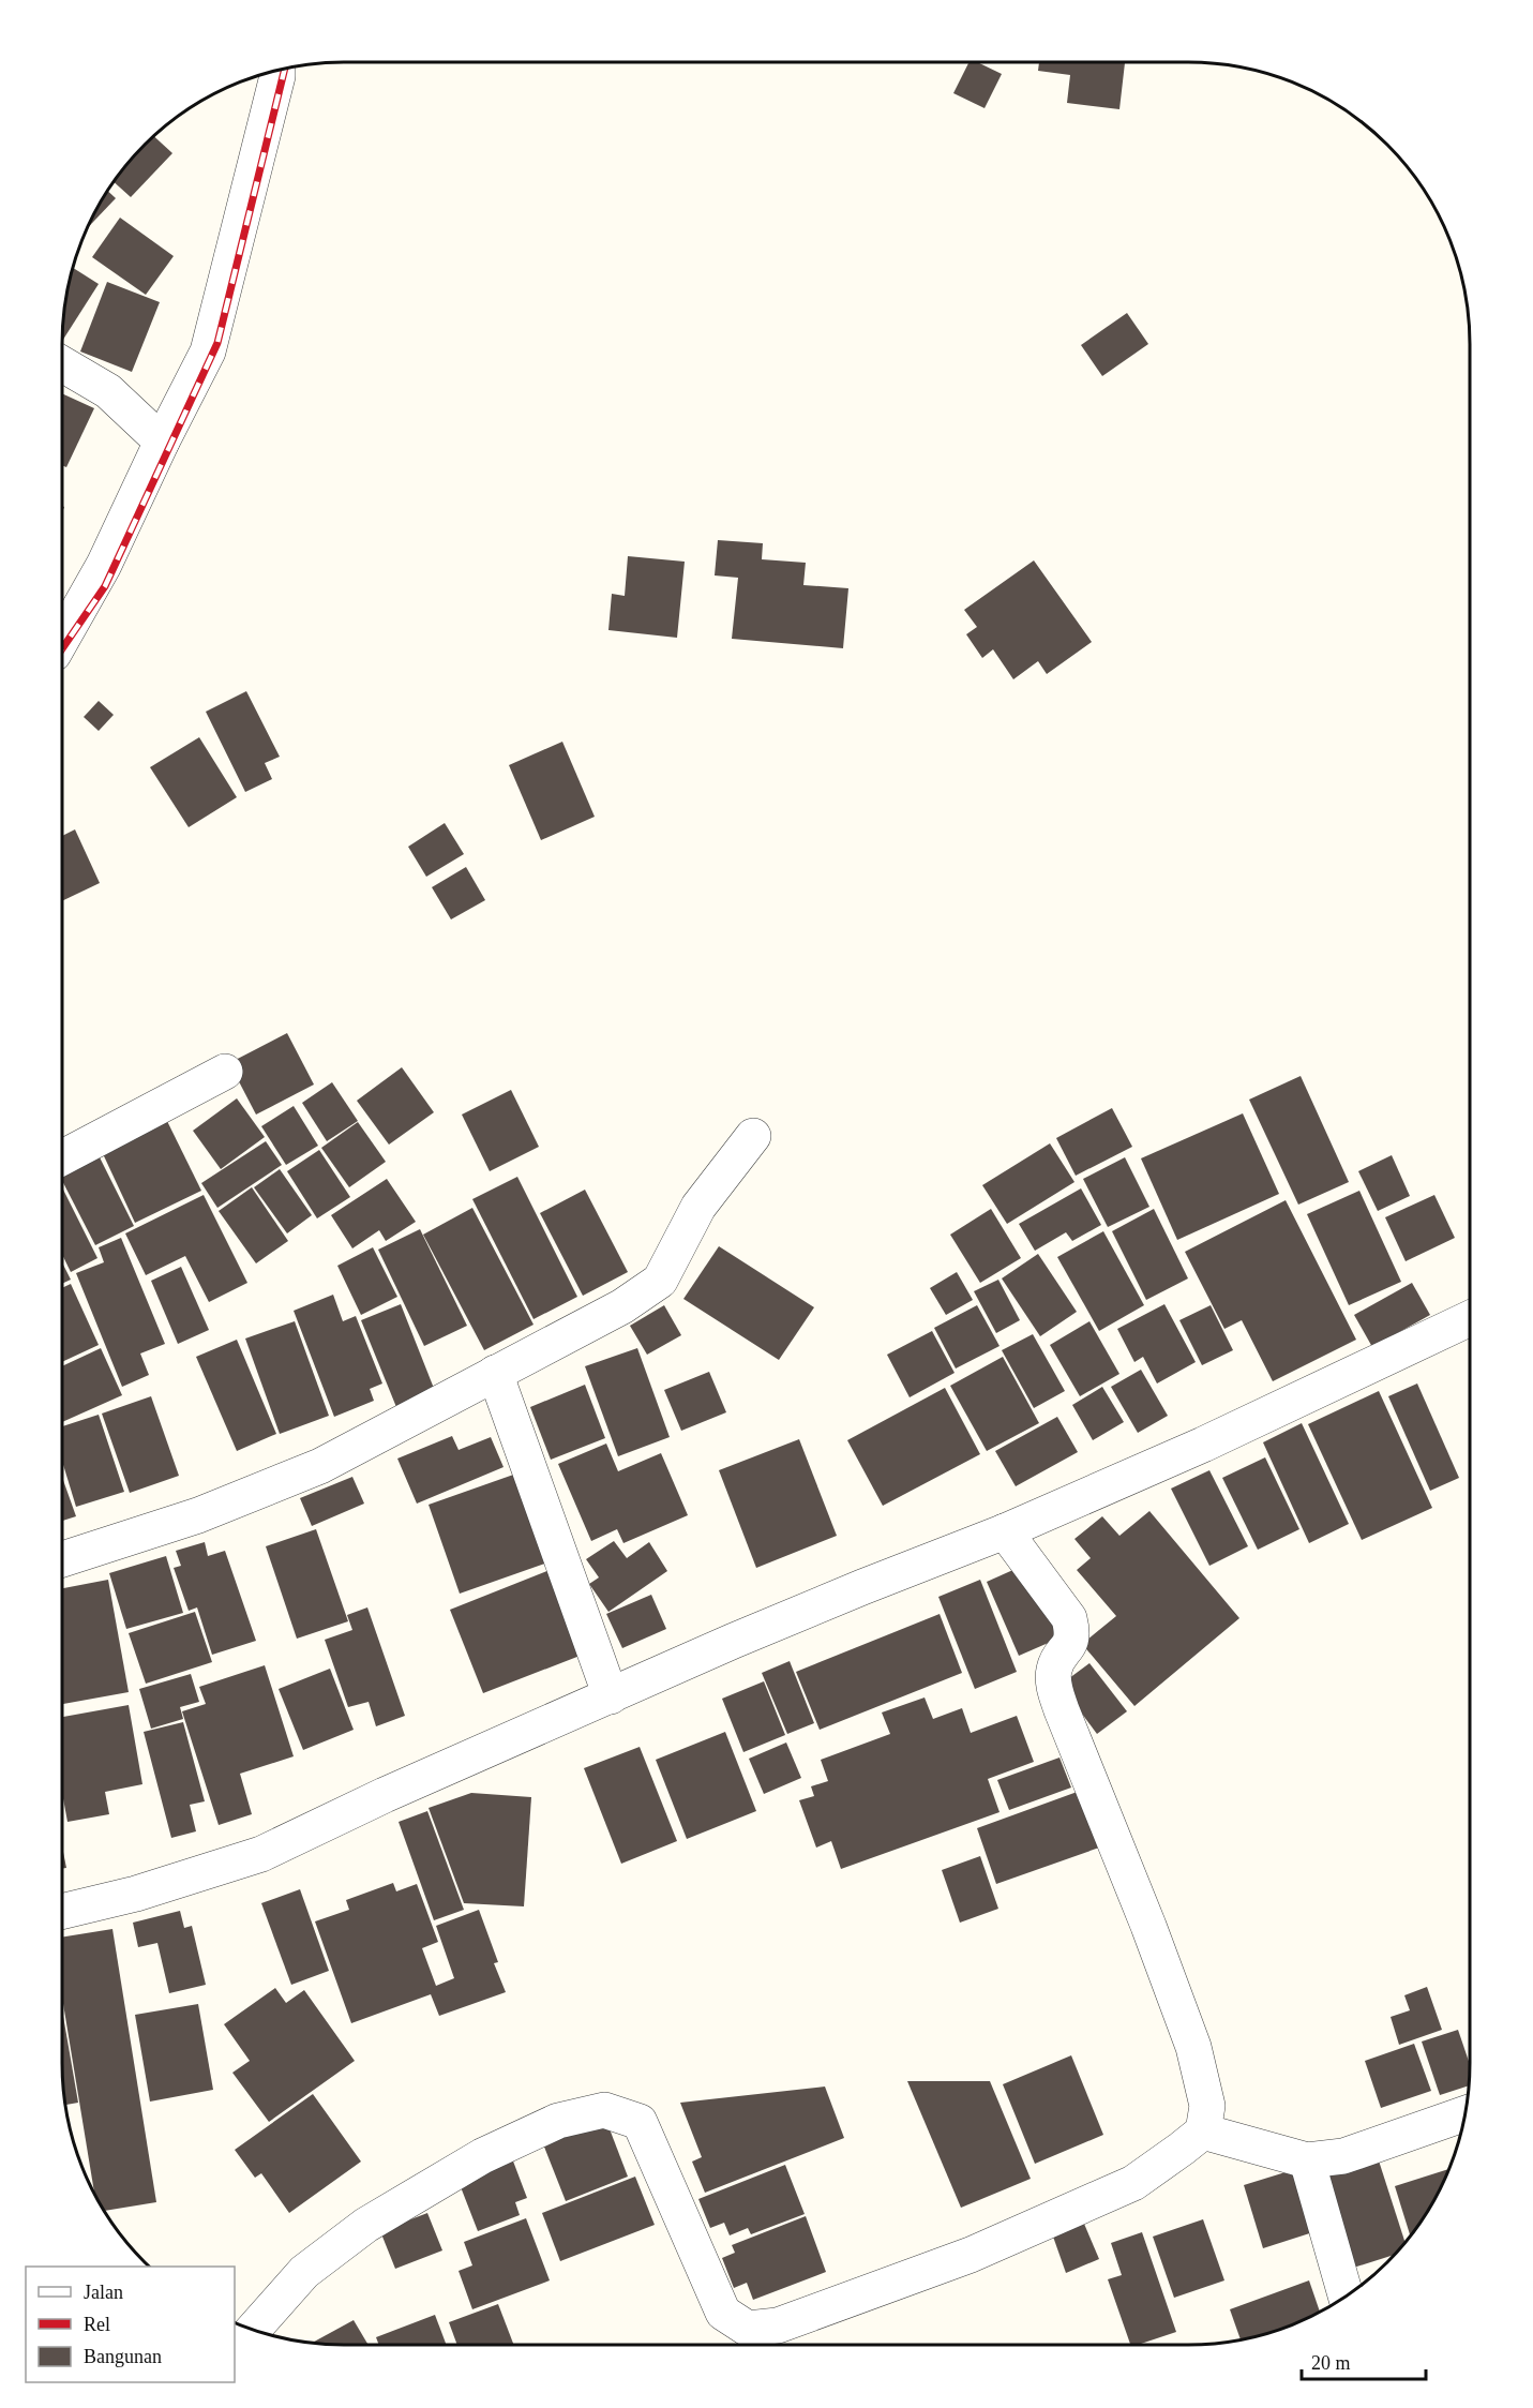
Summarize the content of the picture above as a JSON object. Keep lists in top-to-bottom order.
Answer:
{
  "legend": ["Jalan", "Rel", "Bangunan"],
  "scale_bar": "20 m"
}
